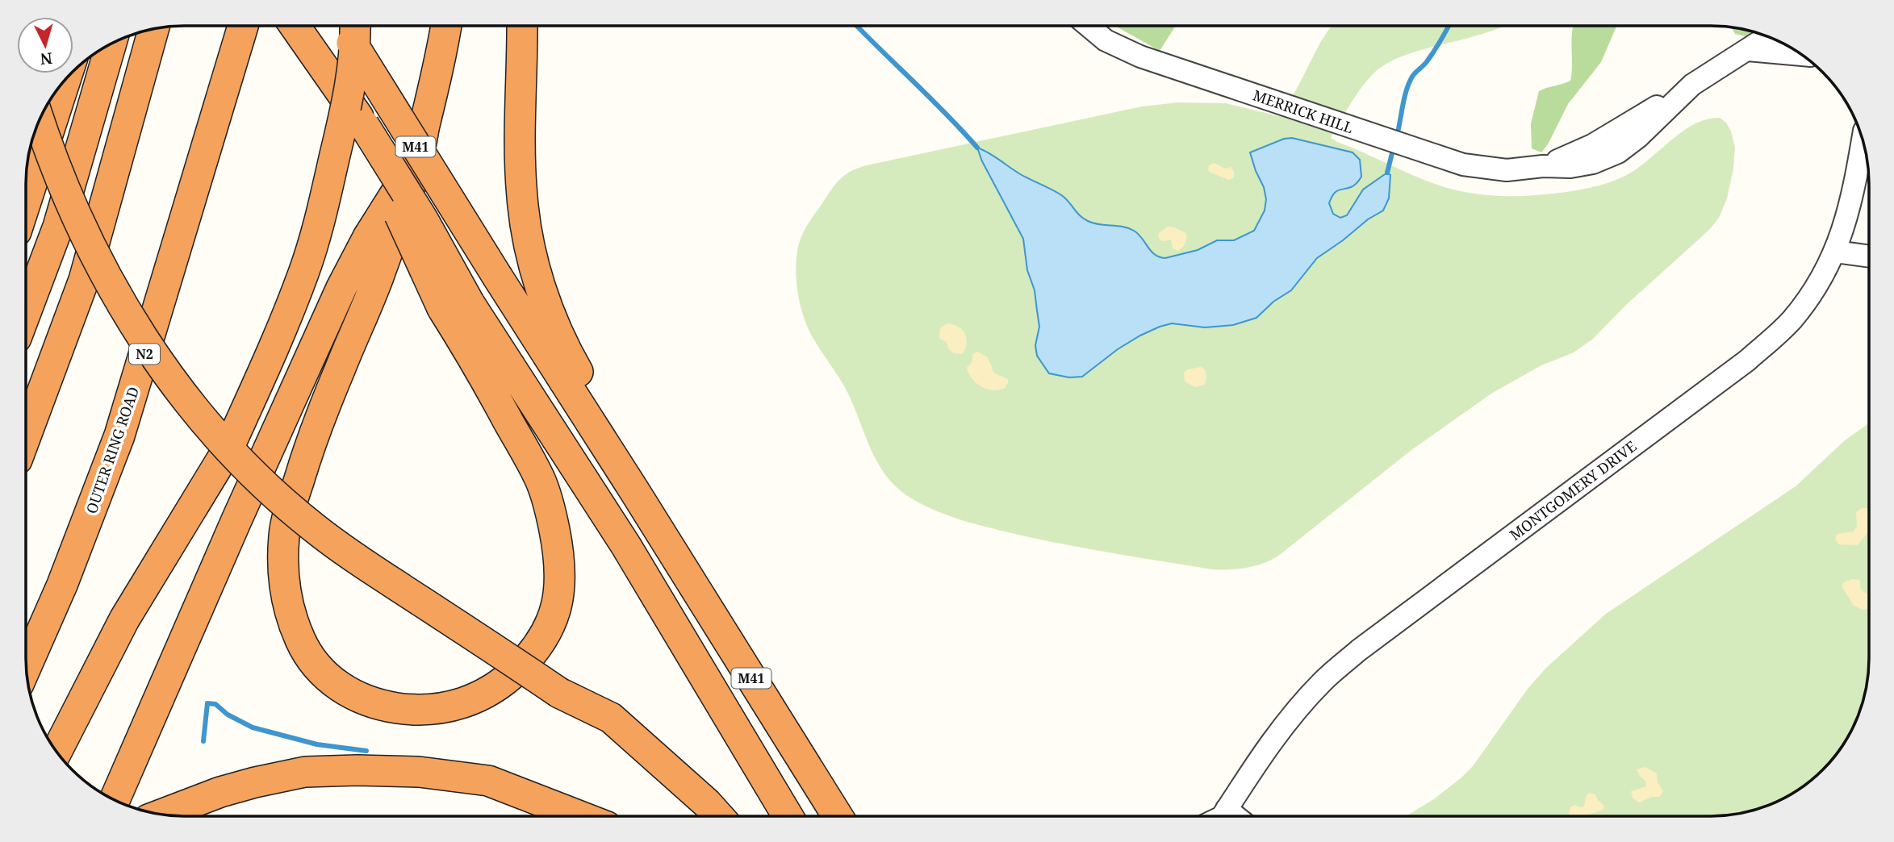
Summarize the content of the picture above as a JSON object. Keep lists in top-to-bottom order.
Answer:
{
  "streets": {
    "highway": ["M41", "N2", "OUTER RING ROAD"],
    "street": ["MERRICK HILL", "MONTGOMERY DRIVE"]
  },
  "north": "bottom"
}
